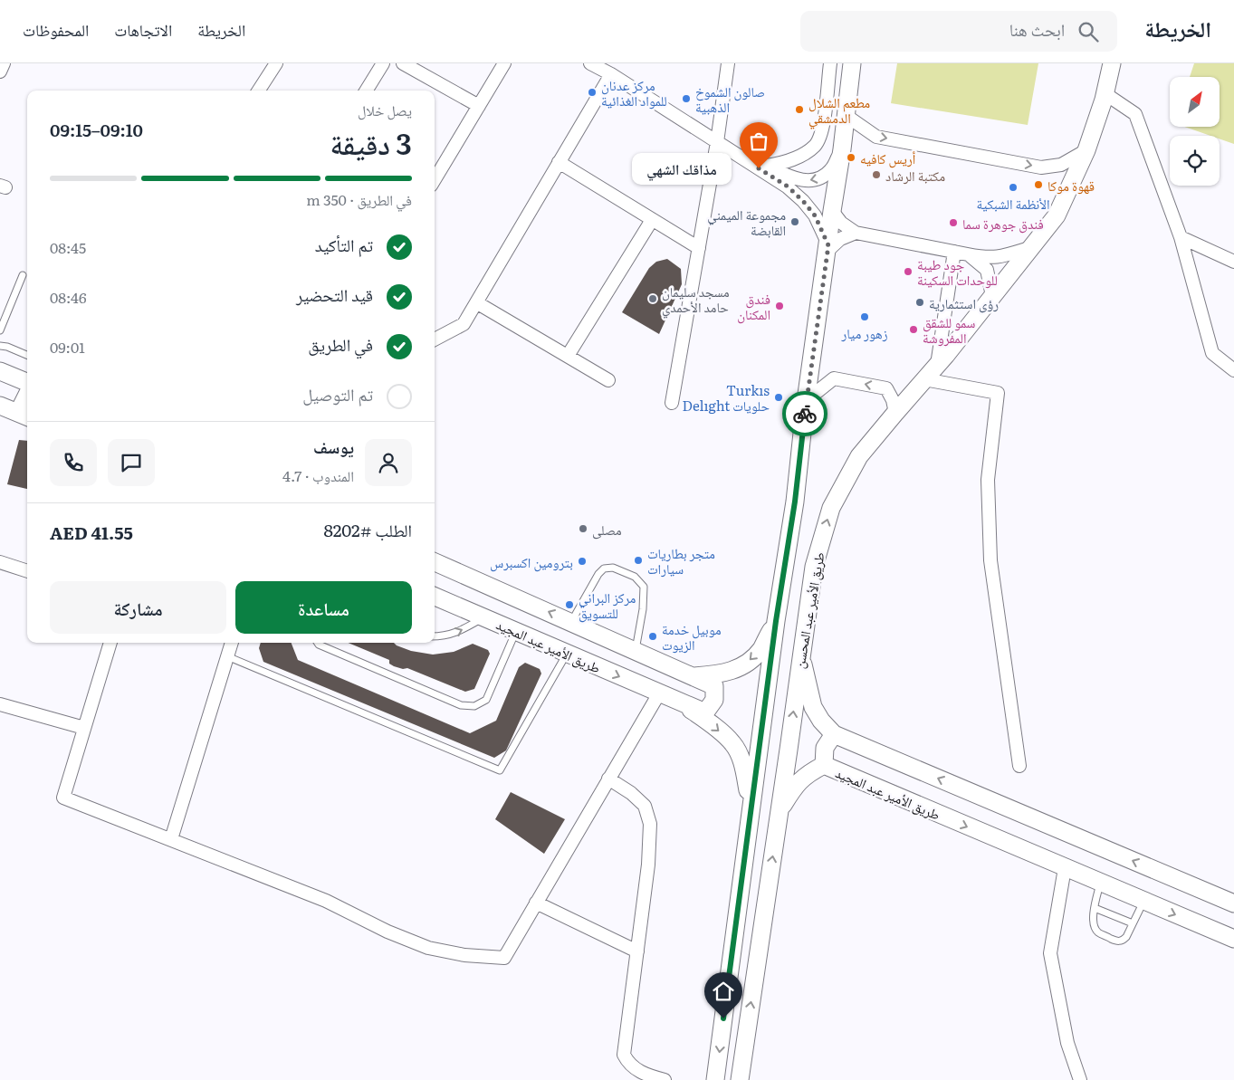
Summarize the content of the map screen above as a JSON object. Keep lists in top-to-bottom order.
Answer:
{
  "streets": {
    "main road": ["طريق الأمير عبد المحسن", "طريق الأمير عبد المجيد"]
  },
  "places": [
    "مركز عدنان للمواد الغذائية",
    "صالون الشموخ الذهبية",
    "مطعم الشلال الدمشقي",
    "أريس كافيه",
    "مذاقك الشهي",
    "مكتبة الرشاد",
    "قهوة موكا",
    "الأنظمة الشبكية",
    "مجموعة الميمني القابضة",
    "فندق جوهرة سما",
    "جود طيبة للوحدات السكينة",
    "مسجد سليمان حامد الأحمدي",
    "رؤى استثمارية",
    "فندق المكنان",
    "زهور ميار",
    "سمو للشقق المفروشة",
    "Turkıs Delıght حلويات",
    "مصلى",
    "متجر بطاريات سيارات",
    "بترومين اكسبرس",
    "مركز البراني للتسويق",
    "موبيل خدمة الزيوت"
  ],
  "north": "top right",
  "page": {
    "header": "الخريطة",
    "search": "ابحث هنا",
    "nav": ["الخريطة", "الاتجاهات", "المحفوظات"],
    "heading": ["3 دقيقة", "يصل خلال", "09:10–09:15"],
    "panel": [
      "يوسف",
      "المندوب · 4.7",
      "الطلب #8202",
      "AED 41.55"
    ],
    "bubble": "مذاقك الشهي",
    "bar": "في الطريق · 350 m",
    "list": [
      ["تم التأكيد", "08:45"],
      ["قيد التحضير", "08:46"],
      ["في الطريق", "09:01"],
      "تم التوصيل"
    ],
    "buttons": ["مساعدة", "مشاركة"]
  }
}
